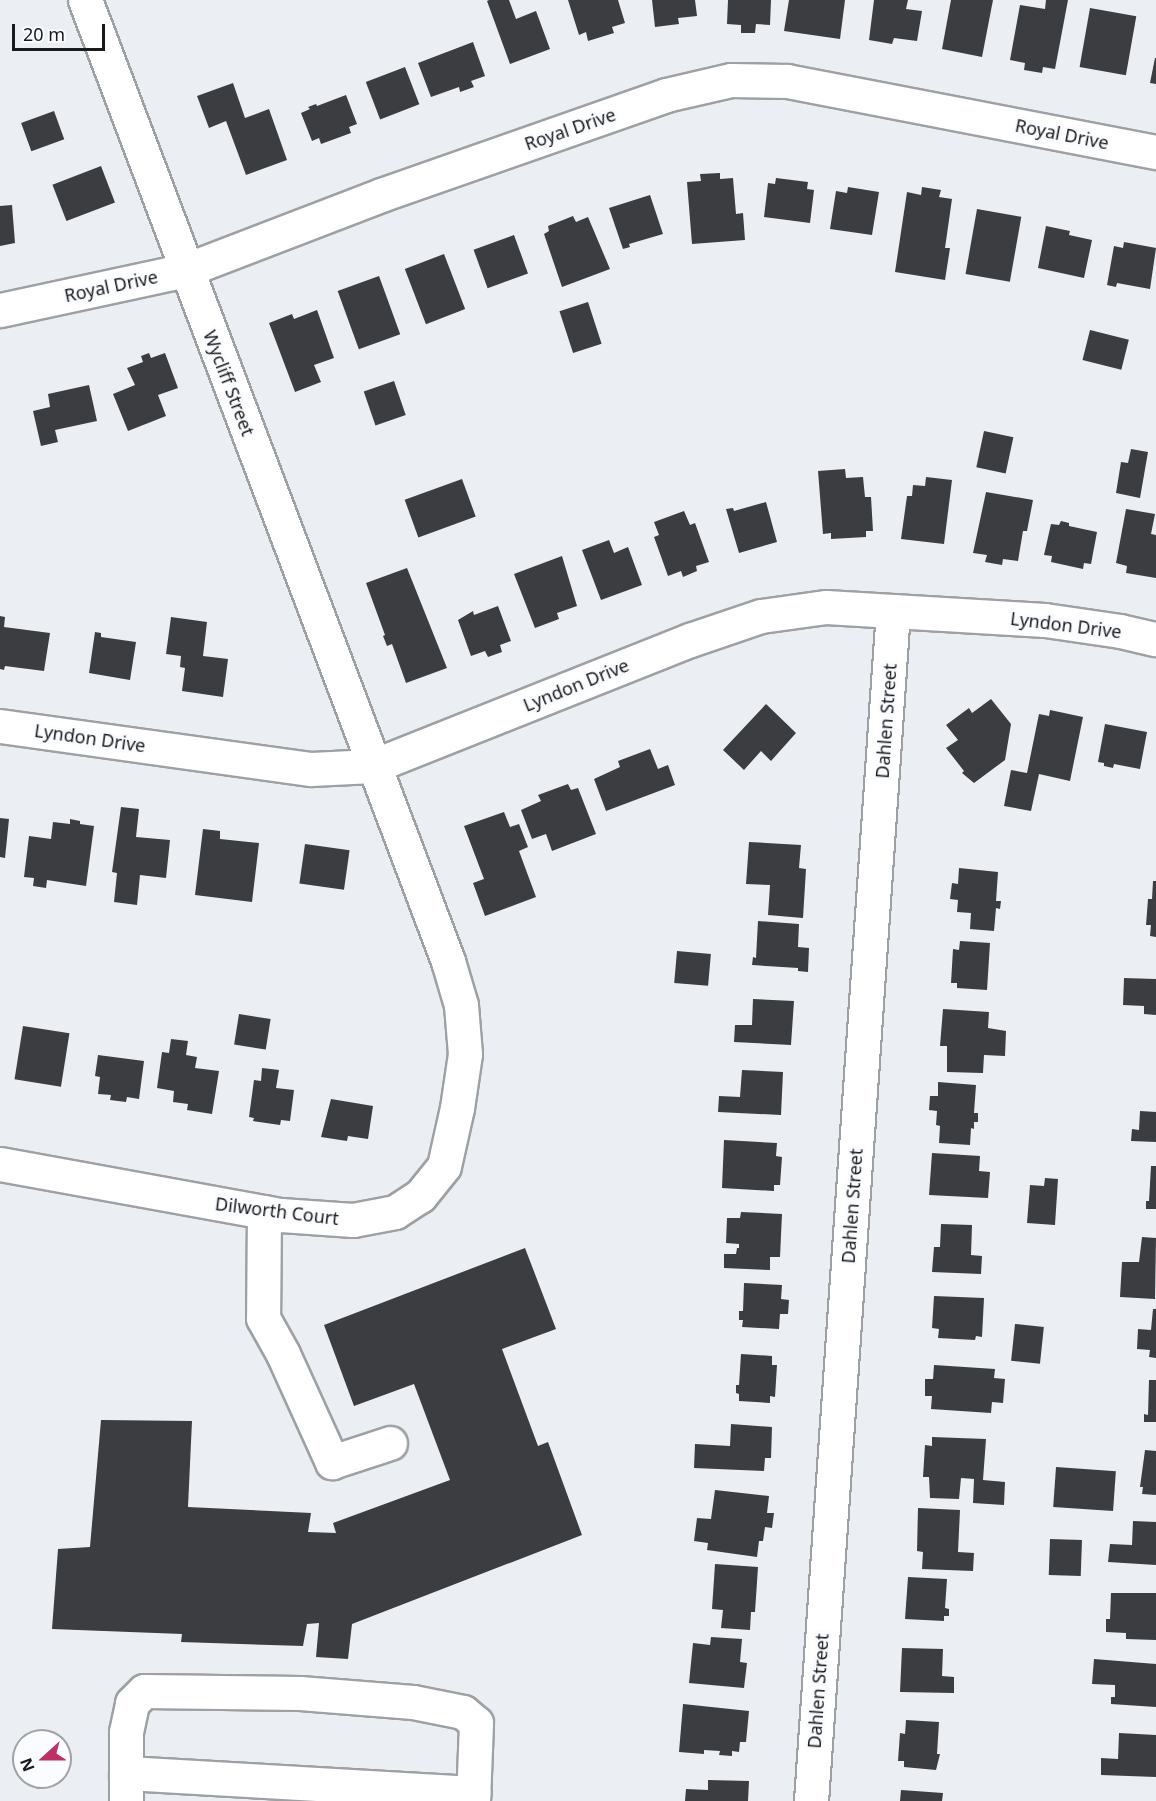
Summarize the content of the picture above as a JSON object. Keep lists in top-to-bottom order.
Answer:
{
  "streets": {
    "street": [
      "Royal Drive",
      "Wycliff Street",
      "Lyndon Drive",
      "Dahlen Street",
      "Dilworth Court"
    ]
  },
  "crossings": [
    ["Royal Drive", "Wycliff Street"],
    ["Wycliff Street", "Lyndon Drive"],
    ["Wycliff Street", "Dilworth Court"],
    ["Lyndon Drive", "Dahlen Street"],
    ["Lyndon Drive", "Dilworth Court"]
  ],
  "scale_bar": "20 m",
  "north": "left"
}
